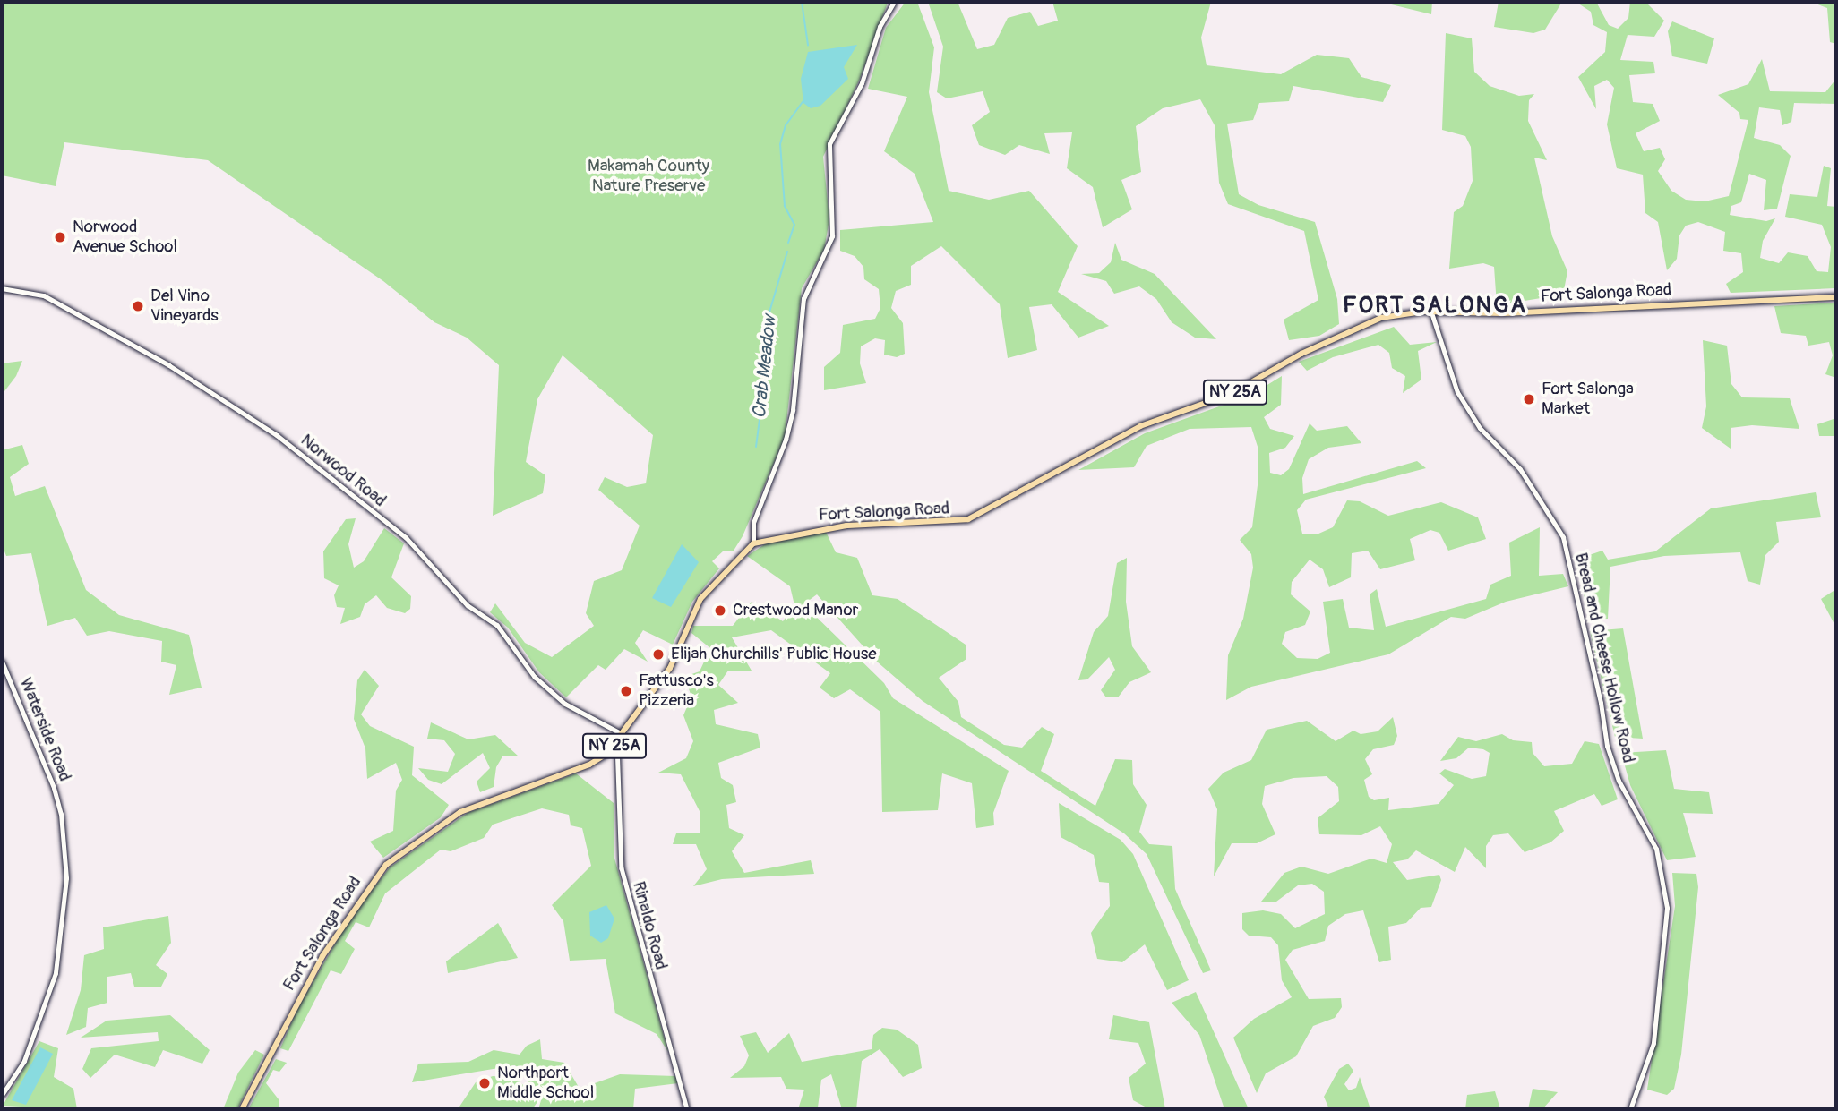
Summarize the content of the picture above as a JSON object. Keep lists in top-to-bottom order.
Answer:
{
  "streets": {
    "main road": [
      "Fort Salonga Road",
      "NY 25A",
      "Bread and Cheese Hollow Road",
      "Waterside Road"
    ],
    "street": ["Norwood Road", "Rinaldo Road"]
  },
  "crossings": [
    ["Fort Salonga Road", "Norwood Road"],
    ["Fort Salonga Road", "Bread and Cheese Hollow Road"],
    ["Fort Salonga Road", "Rinaldo Road"]
  ],
  "districts": ["FORT SALONGA"],
  "water": ["Crab Meadow"],
  "parks": ["Makamah County Nature Preserve"],
  "places": [
    "Norwood Avenue School",
    "Del Vino Vineyards",
    "Fort Salonga Market",
    "Crestwood Manor",
    "Elijah Churchills' Public House",
    "Fattusco's Pizzeria",
    "Northport Middle School"
  ]
}
